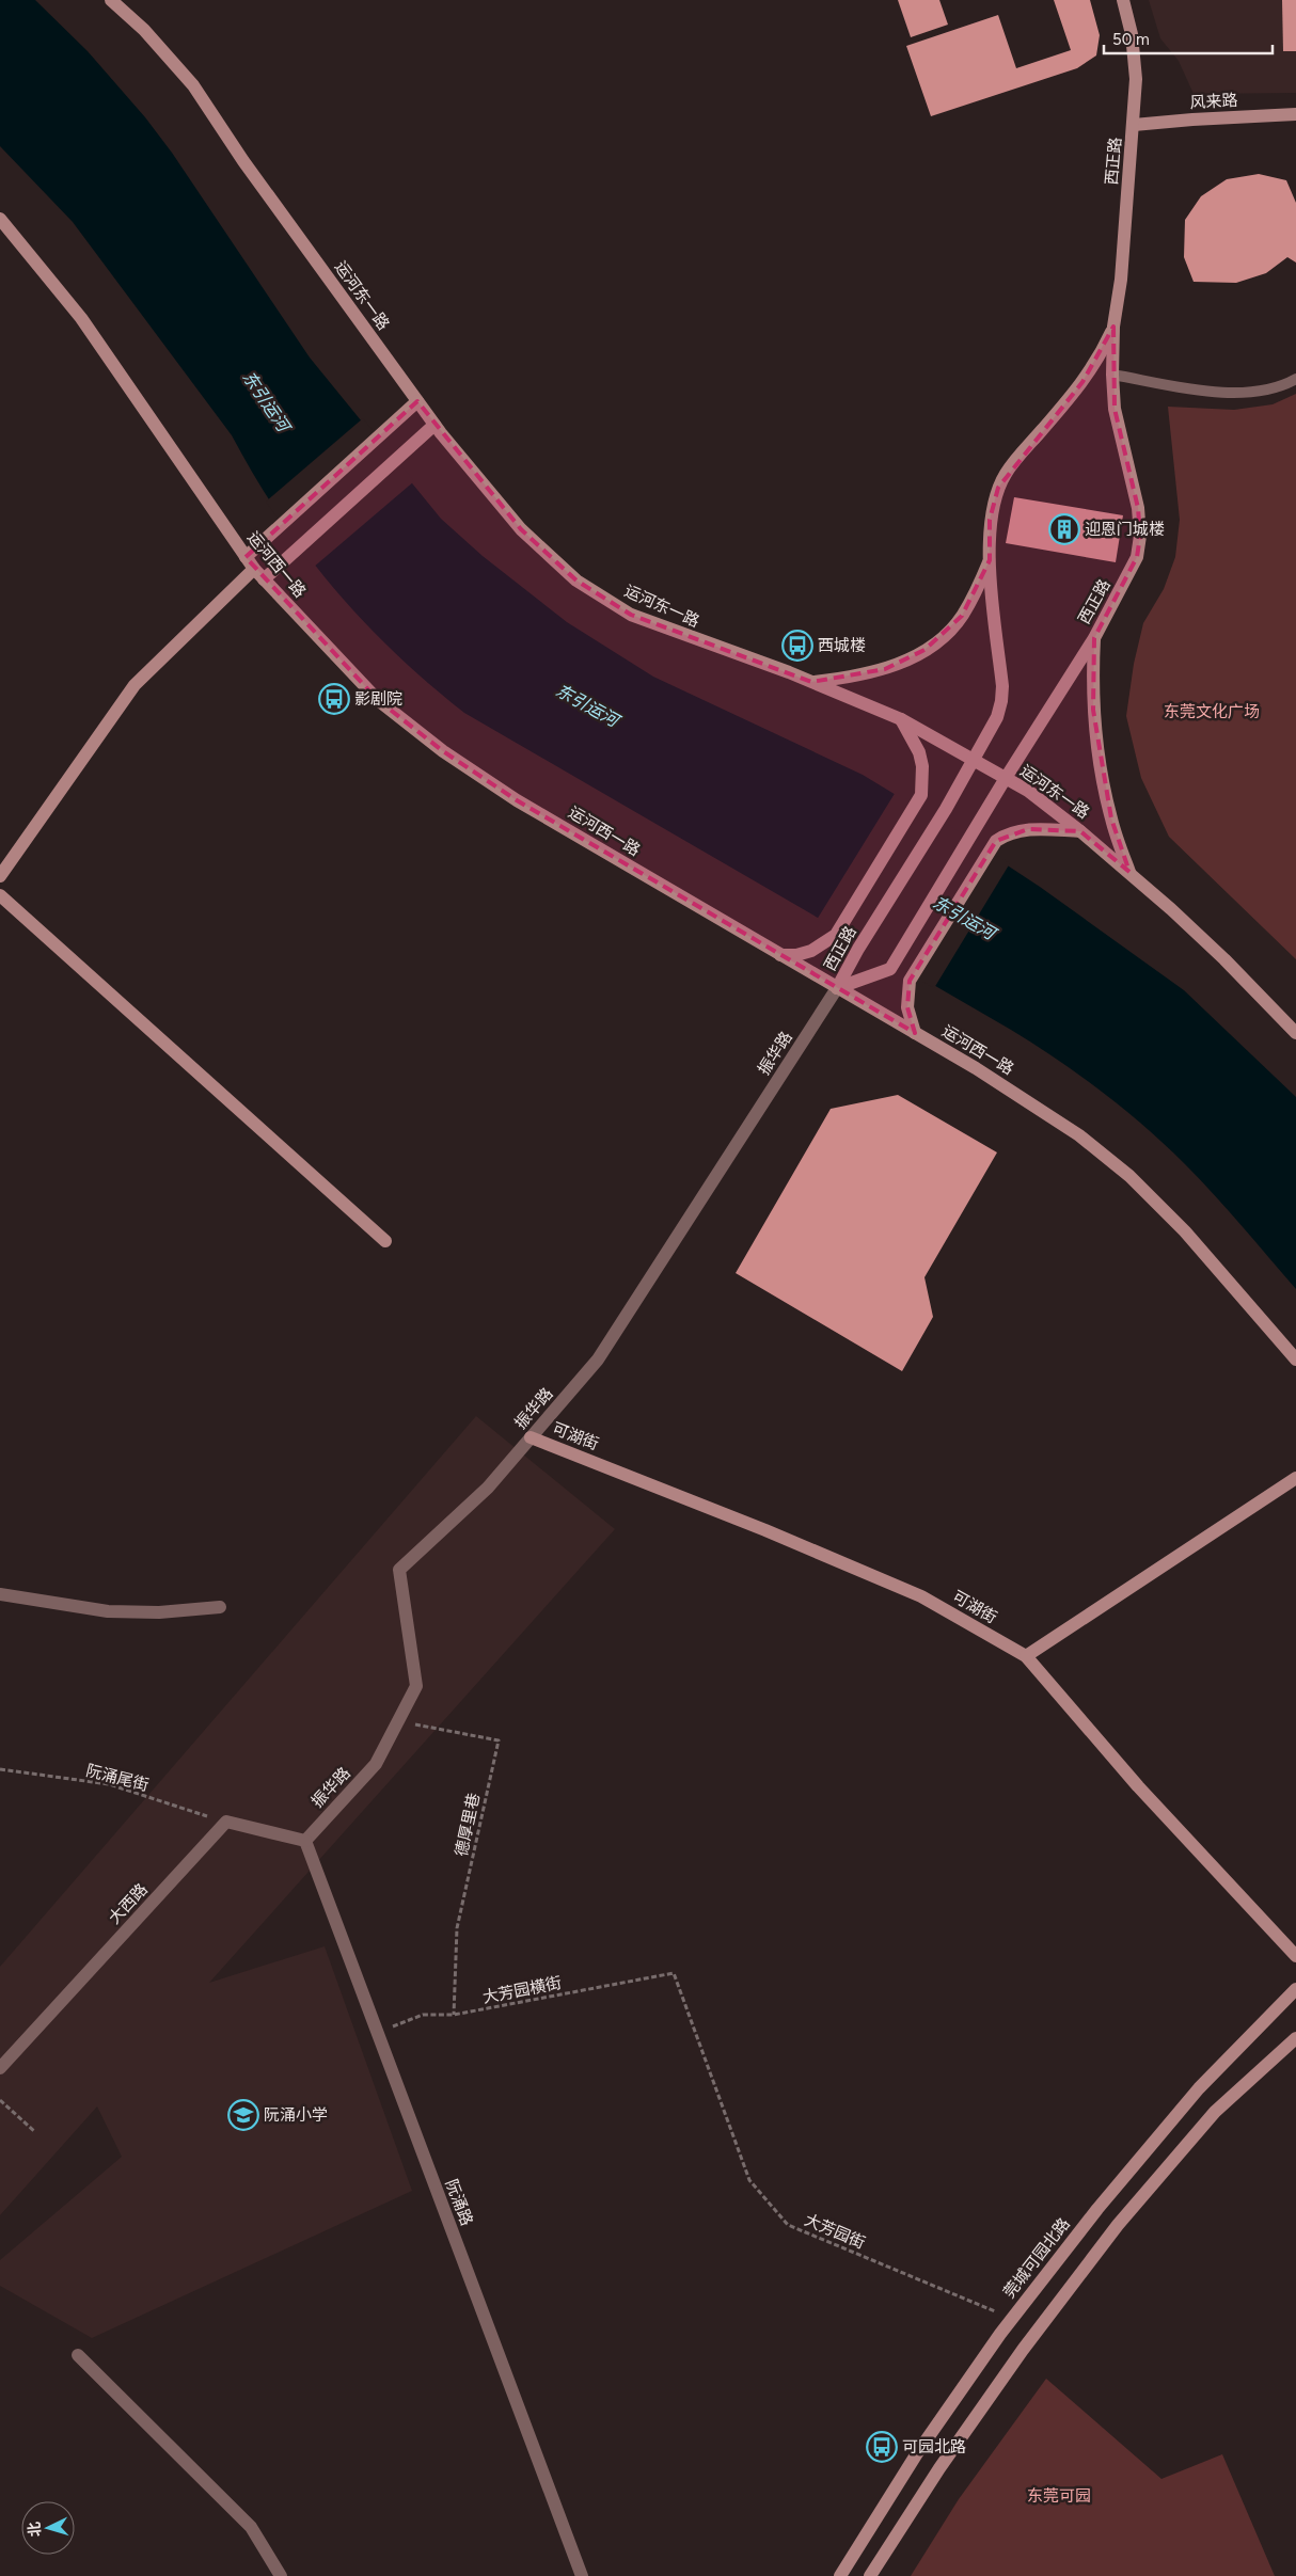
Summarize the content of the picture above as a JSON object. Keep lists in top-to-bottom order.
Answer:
{
  "streets": {
    "street": [
      "风来路",
      "西正路",
      "运河东一路",
      "运河西一路",
      "振华路",
      "可湖街",
      "大西路",
      "阮涌路",
      "莞城可园北路"
    ],
    "path": [
      "阮涌尾街",
      "德厚里巷",
      "大芳园横街",
      "大芳园街"
    ]
  },
  "crossings": [
    ["风来路", "西正路"],
    ["西正路", "运河东一路"],
    ["西正路", "运河西一路"],
    ["西正路", "振华路"],
    ["运河西一路", "振华路"],
    ["振华路", "可湖街"],
    ["振华路", "德厚里巷"],
    ["振华路", "阮涌路"],
    ["阮涌尾街", "大西路"],
    ["德厚里巷", "大芳园横街"],
    ["大芳园横街", "阮涌路"],
    ["大芳园横街", "大芳园街"],
    ["大芳园街", "莞城可园北路"]
  ],
  "water": ["东引运河"],
  "parks": ["东莞文化广场", "东莞可园"],
  "places": {
    "building": ["迎恩门城楼"],
    "bus stop": ["西城楼", "影剧院", "可园北路"],
    "school or university": ["阮涌小学"]
  },
  "scale_bar": "50 m",
  "north": "left"
}
